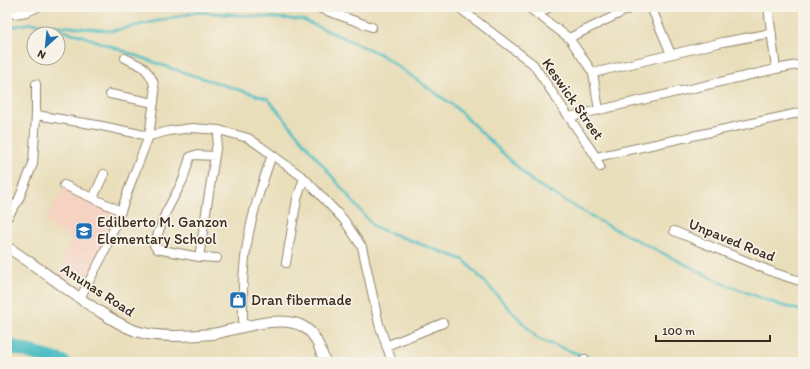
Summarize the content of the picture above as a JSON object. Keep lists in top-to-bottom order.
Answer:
{
  "streets": {
    "street": ["Keswick Street", "Unpaved Road", "Anunas Road"]
  },
  "places": {
    "school or university": ["Edilberto M. Ganzon Elementary School"],
    "shop": ["Dran fibermade"]
  },
  "scale_bar": "100 m",
  "north": "bottom left"
}
